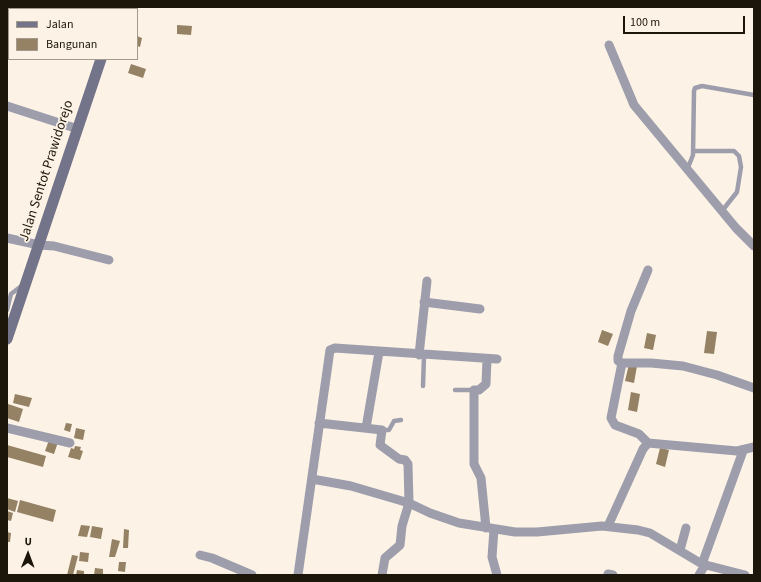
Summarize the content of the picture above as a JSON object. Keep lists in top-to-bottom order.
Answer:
{
  "streets": {
    "main road": ["Jalan Sentot Prawidorejo"]
  },
  "legend": ["Jalan", "Bangunan"],
  "scale_bar": "100 m",
  "north": "top"
}
